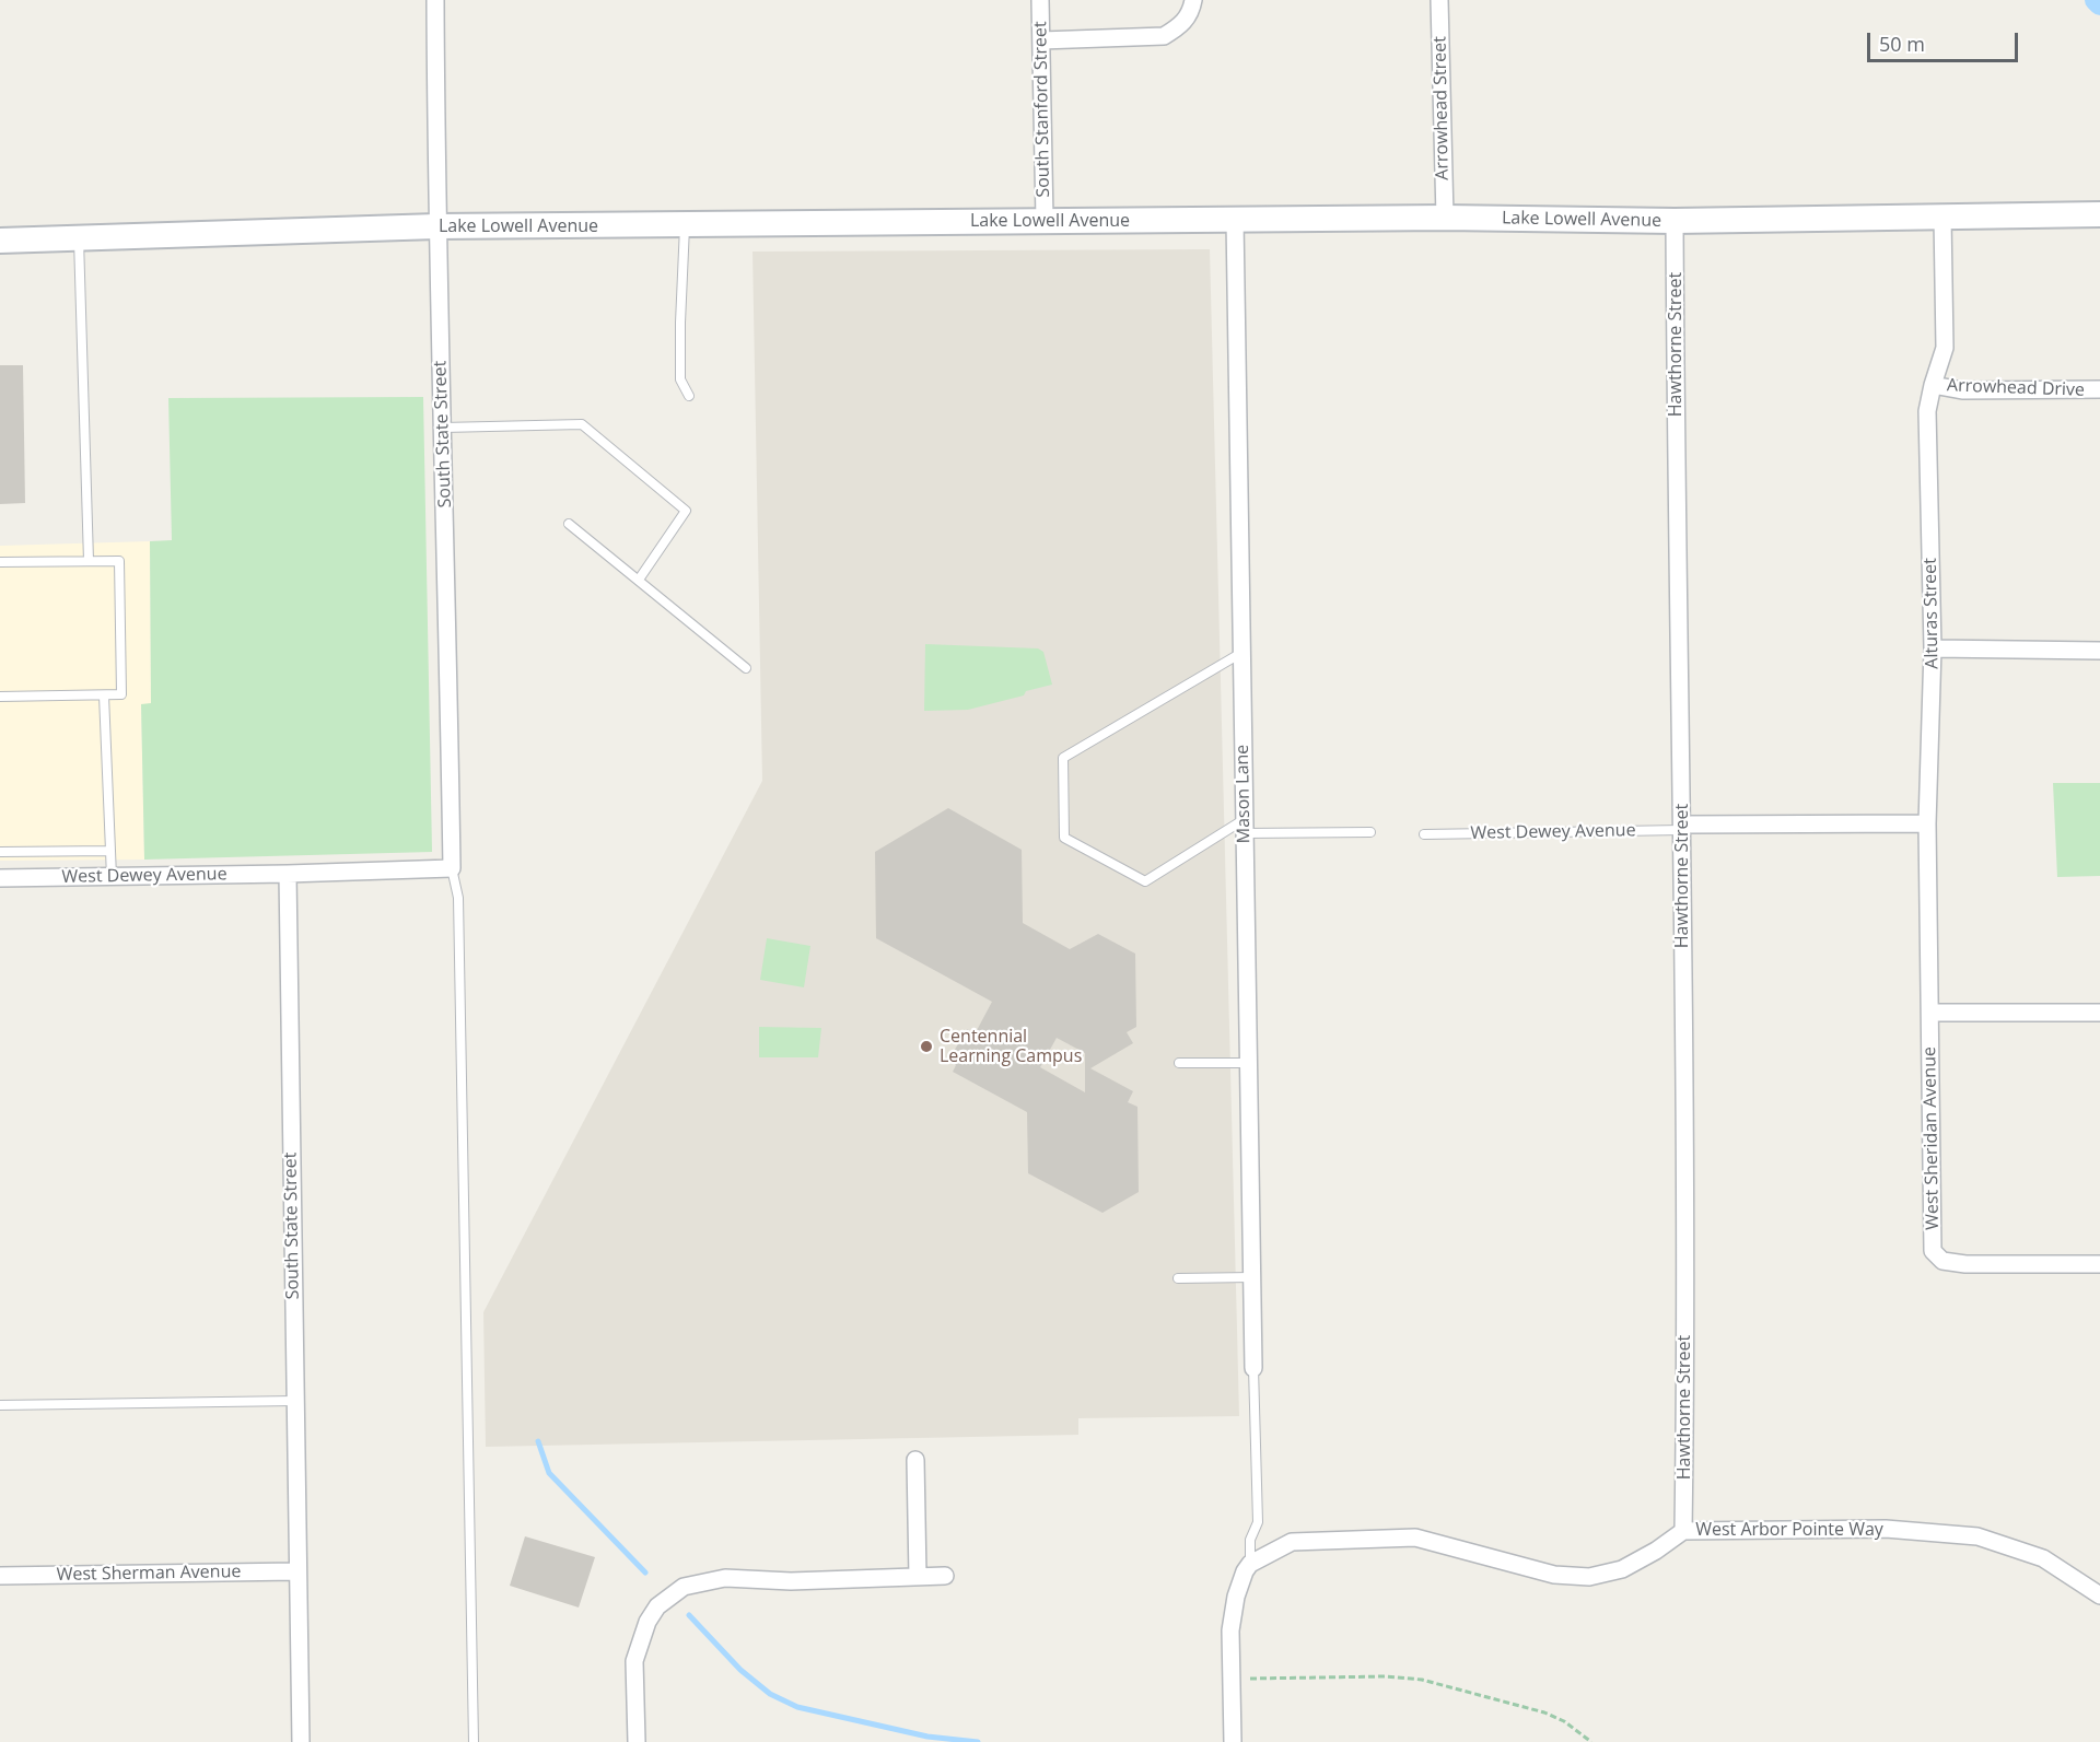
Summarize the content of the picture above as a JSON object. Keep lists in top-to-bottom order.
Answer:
{
  "streets": {
    "main road": ["Lake Lowell Avenue"],
    "street": [
      "Arrowhead Street",
      "South Stanford Street",
      "Hawthorne Street",
      "Arrowhead Drive",
      "South State Street",
      "Alturas Street",
      "Mason Lane",
      "West Dewey Avenue",
      "West Sheridan Avenue",
      "West Arbor Pointe Way",
      "West Sherman Avenue"
    ]
  },
  "crossings": [
    ["Arrowhead Street", "Lake Lowell Avenue"],
    ["South Stanford Street", "Lake Lowell Avenue"],
    ["Lake Lowell Avenue", "Hawthorne Street"],
    ["Lake Lowell Avenue", "South State Street"],
    ["Lake Lowell Avenue", "Alturas Street"],
    ["Lake Lowell Avenue", "Mason Lane"],
    ["Hawthorne Street", "West Dewey Avenue"],
    ["Hawthorne Street", "West Arbor Pointe Way"],
    ["Arrowhead Drive", "Alturas Street"],
    ["South State Street", "West Dewey Avenue"],
    ["South State Street", "West Sherman Avenue"],
    ["Alturas Street", "West Dewey Avenue"],
    ["Alturas Street", "West Sheridan Avenue"]
  ],
  "places": ["Centennial Learning Campus"],
  "scale_bar": "50 m"
}
